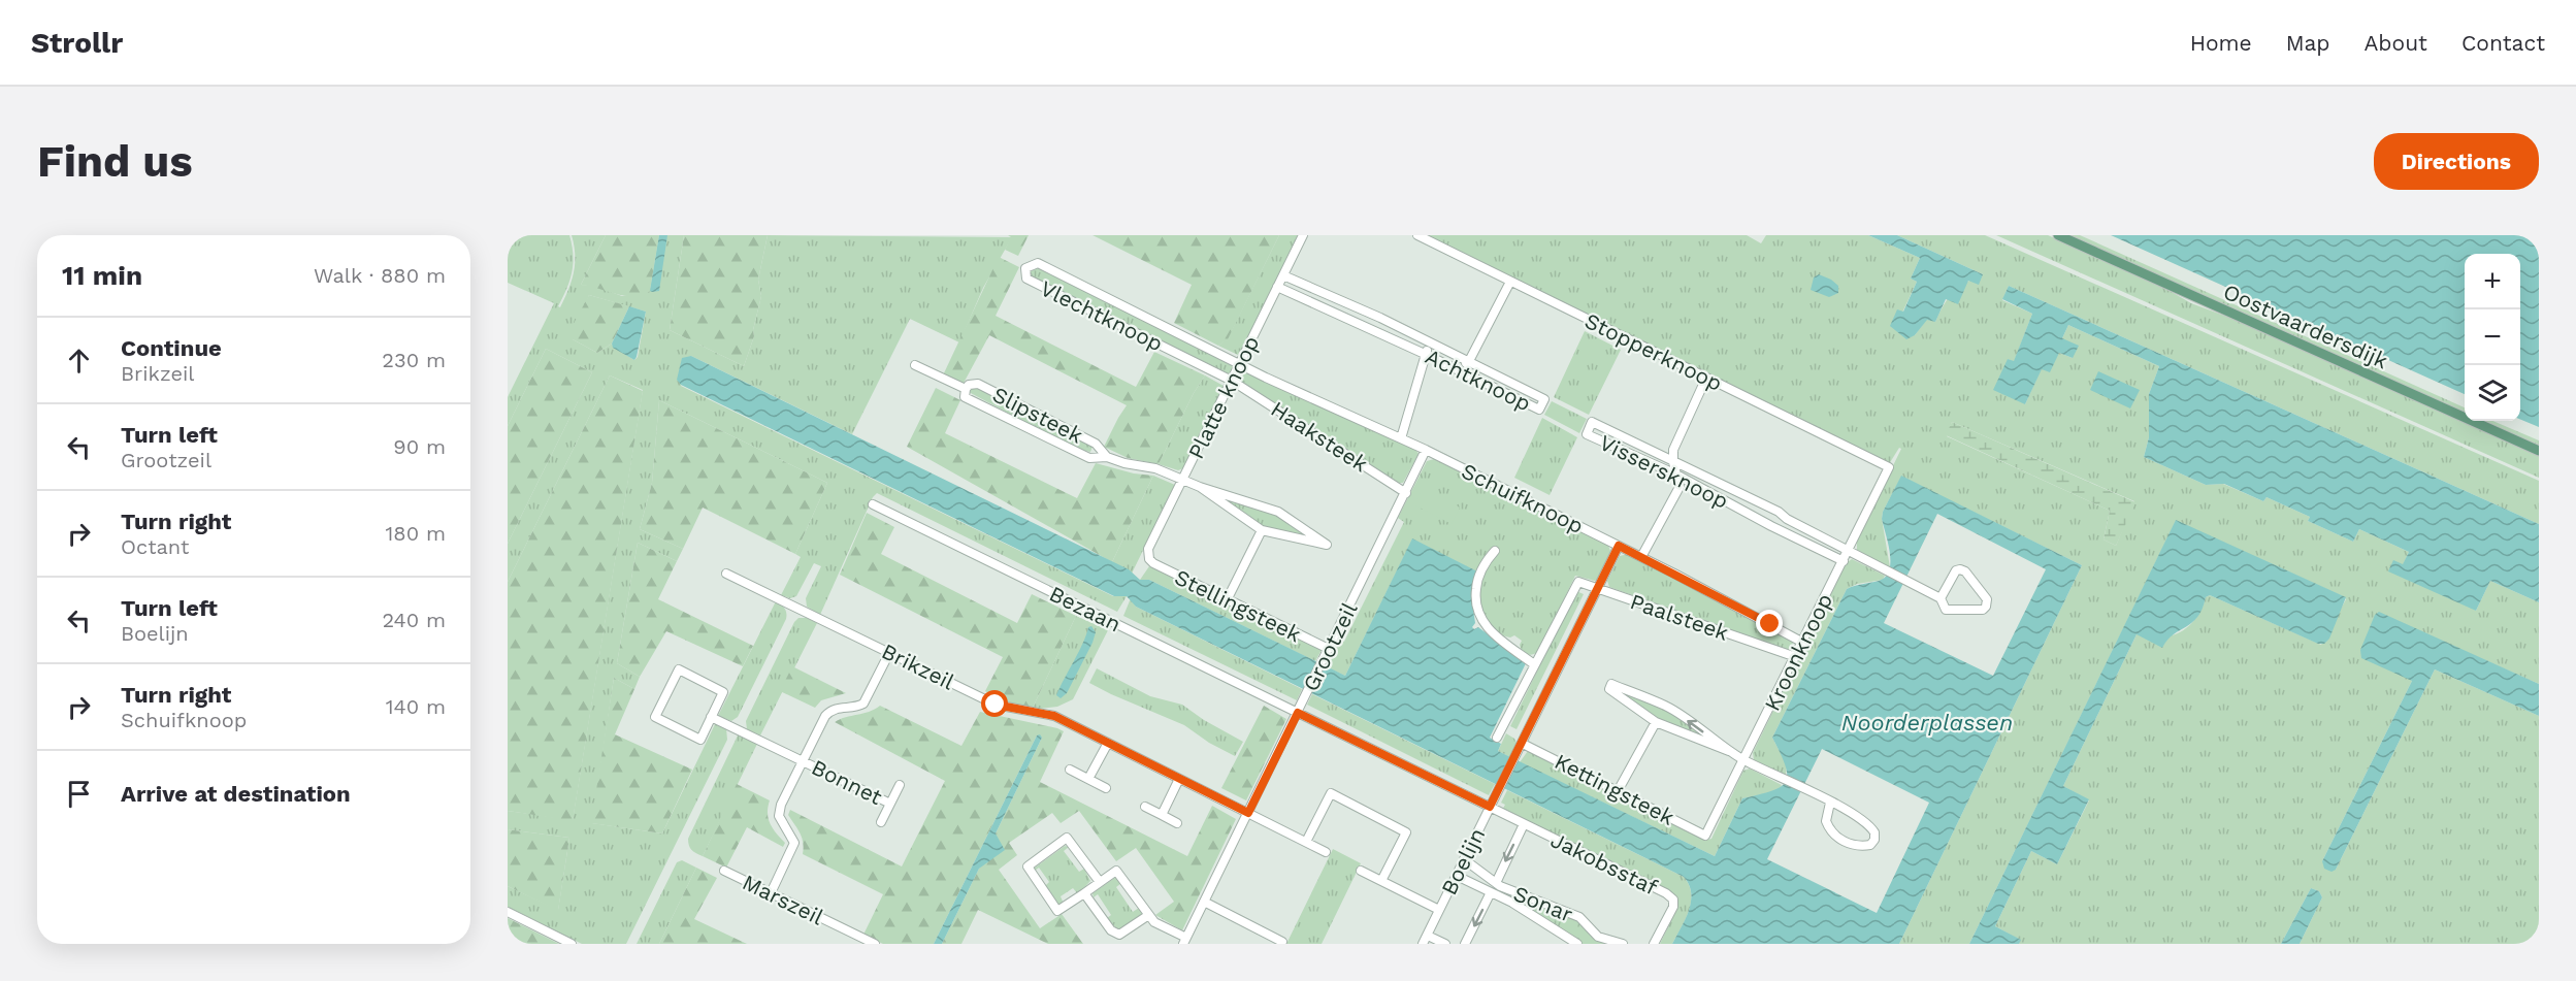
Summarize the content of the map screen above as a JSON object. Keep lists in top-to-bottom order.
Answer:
{
  "streets": {
    "main road": ["Oostvaardersdijk"],
    "street": [
      "Vlechtknoop",
      "Stopperknoop",
      "Achtknoop",
      "Platte knoop",
      "Slipsteek",
      "Haaksteek",
      "Vissersknoop",
      "Schuifknoop",
      "Stellingsteek",
      "Bezaan",
      "Paalsteek",
      "Grootzeil",
      "Kroonknoop",
      "Brikzeil",
      "Bonnet",
      "Kettingsteek",
      "Boelijn",
      "Jakobsstaf",
      "Marszeil",
      "Sonar"
    ]
  },
  "crossings": [
    ["Vlechtknoop", "Platte knoop"],
    ["Vlechtknoop", "Haaksteek"],
    ["Vlechtknoop", "Schuifknoop"],
    ["Stopperknoop", "Kroonknoop"],
    ["Achtknoop", "Platte knoop"],
    ["Platte knoop", "Slipsteek"],
    ["Platte knoop", "Haaksteek"],
    ["Platte knoop", "Schuifknoop"],
    ["Platte knoop", "Stellingsteek"],
    ["Haaksteek", "Grootzeil"],
    ["Vissersknoop", "Kroonknoop"],
    ["Schuifknoop", "Grootzeil"],
    ["Schuifknoop", "Kroonknoop"],
    ["Schuifknoop", "Boelijn"],
    ["Stellingsteek", "Grootzeil"],
    ["Bezaan", "Grootzeil"],
    ["Bezaan", "Boelijn"],
    ["Bezaan", "Jakobsstaf"],
    ["Paalsteek", "Kroonknoop"],
    ["Paalsteek", "Boelijn"],
    ["Grootzeil", "Brikzeil"],
    ["Kroonknoop", "Kettingsteek"],
    ["Brikzeil", "Bonnet"],
    ["Bonnet", "Marszeil"],
    ["Kettingsteek", "Boelijn"],
    ["Boelijn", "Jakobsstaf"],
    ["Boelijn", "Sonar"]
  ],
  "water": ["Noorderplassen"],
  "page": {
    "header": "Strollr",
    "nav": [
      "Home",
      "Map",
      "About",
      "Contact"
    ],
    "buttons": "Directions",
    "title": "Find us",
    "heading": ["11 min", "Walk · 880 m"],
    "map_buttons": ["+", "−"],
    "list": [
      ["Continue", "Brikzeil", "230 m"],
      ["Turn left", "Grootzeil", "90 m"],
      ["Turn right", "Octant", "180 m"],
      ["Turn left", "Boelijn", "240 m"],
      ["Turn right", "Schuifknoop", "140 m"],
      "Arrive at destination"
    ]
  }
}
